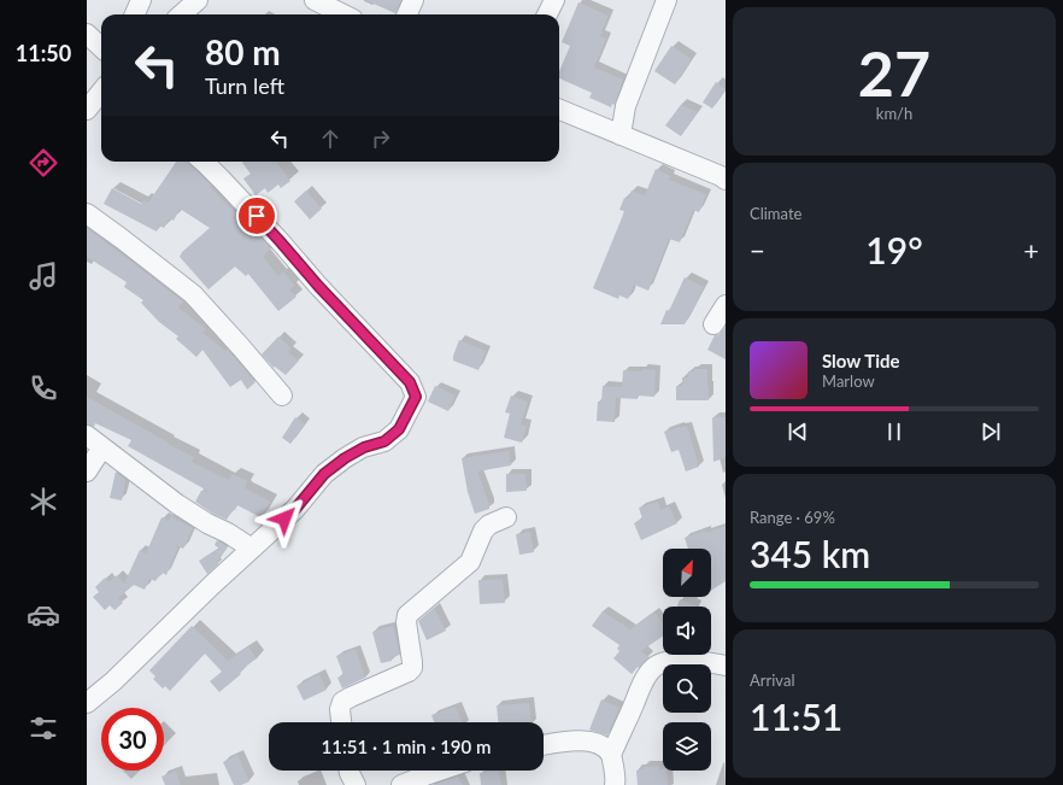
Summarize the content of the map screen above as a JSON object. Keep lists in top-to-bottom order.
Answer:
{
  "north": "top right",
  "page": {
    "tabs": "11:50",
    "tile": [
      ["27", "km/h"],
      "Climate",
      ["Range · 69%", "345 km"],
      ["Arrival", "11:51"]
    ],
    "turn": ["80 m", "Turn left"],
    "heat": ["−", "19°", "+"],
    "song": ["Slow Tide", "Marlow"],
    "limit": "30",
    "trip": "11:51 · 1 min · 190 m"
  }
}
